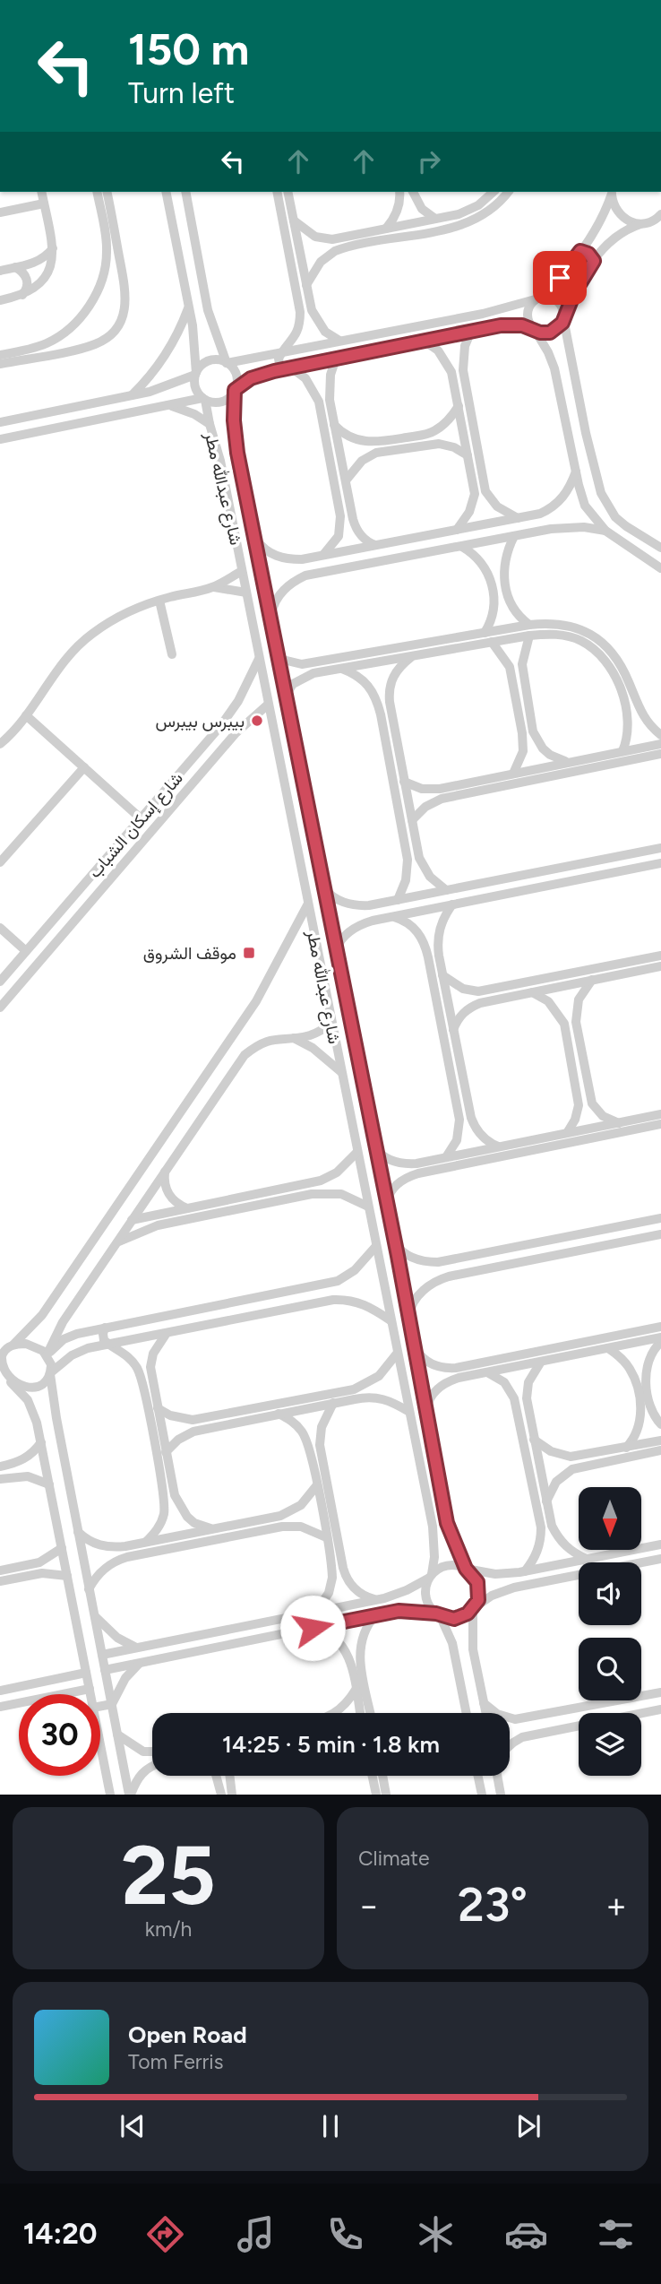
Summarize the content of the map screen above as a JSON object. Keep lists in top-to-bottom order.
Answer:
{
  "streets": {
    "street": ["شارع عبدالله مطر", "شارع إسكان الشباب"]
  },
  "crossings": [
    ["شارع عبدالله مطر", "شارع إسكان الشباب"]
  ],
  "places": {
    "other": ["بيبرس بيبرس"],
    "transit": ["موقف الشروق"]
  },
  "north": "bottom",
  "page": {
    "turn": ["150 m", "Turn left"],
    "limit": "30",
    "trip": "14:25 · 5 min · 1.8 km",
    "tile": [
      ["25", "km/h"],
      "Climate"
    ],
    "heat": ["−", "23°", "+"],
    "song": ["Open Road", "Tom Ferris"],
    "tabs": "14:20"
  }
}
